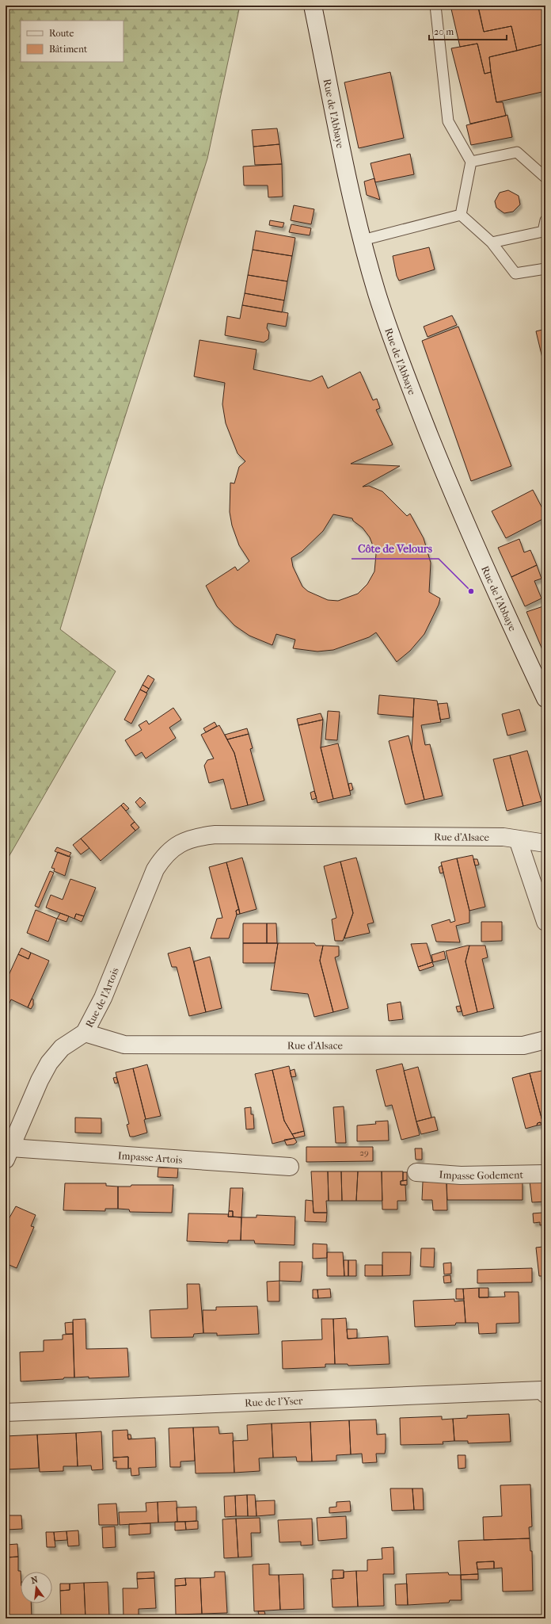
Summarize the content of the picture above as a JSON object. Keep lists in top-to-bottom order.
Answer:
{
  "streets": {
    "street": [
      "Rue de l'Abbaye",
      "Rue d'Alsace",
      "Rue de l'Artois",
      "Impasse Artois",
      "Impasse Godement",
      "Rue de l'Yser"
    ]
  },
  "crossings": [
    ["Rue d'Alsace", "Rue de l'Artois"],
    ["Rue de l'Artois", "Impasse Artois"]
  ],
  "places": ["Côte de Velours"],
  "house_numbers": ["29"],
  "legend": ["Route", "Bâtiment"],
  "scale_bar": "20 m",
  "north": "top"
}
